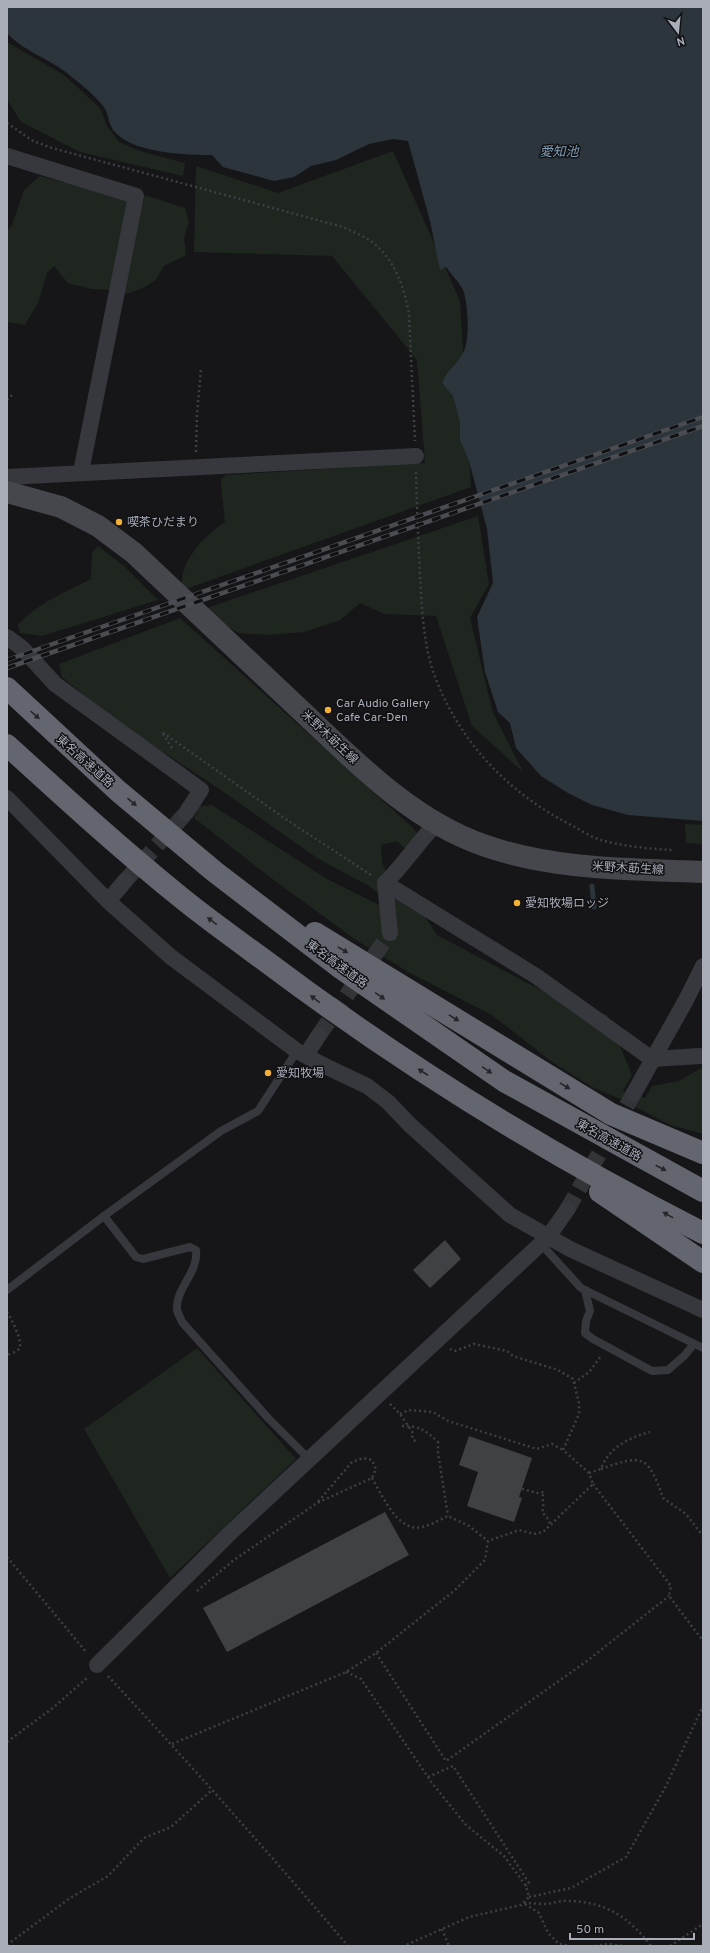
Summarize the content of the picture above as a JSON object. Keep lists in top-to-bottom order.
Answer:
{
  "streets": {
    "highway": ["東名高速道路"],
    "main road": ["米野木莇生線"]
  },
  "water": ["愛知池"],
  "places": [
    "喫茶ひだまり",
    "Car Audio Gallery Cafe Car-Den",
    "愛知牧場ロッジ",
    "愛知牧場"
  ],
  "scale_bar": "50 m",
  "north": "bottom"
}
